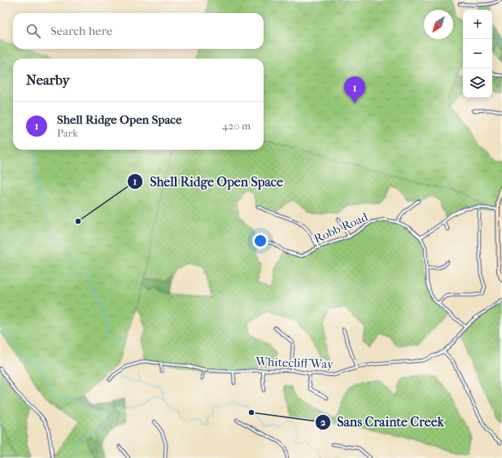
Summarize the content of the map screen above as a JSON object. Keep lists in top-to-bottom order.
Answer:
{
  "streets": {
    "street": ["Robb Road", "Whitecliff Way"]
  },
  "places": ["Shell Ridge Open Space", "Sans Crainte Creek"],
  "north": "bottom left",
  "page": {
    "map_buttons": ["+", "−"],
    "search": "Search here",
    "heading": "Nearby",
    "pins": "1",
    "list": [
      {
        "mark": "1",
        "name": "Shell Ridge Open Space",
        "note": "Park",
        "value": "420 m"
      }
    ]
  }
}
